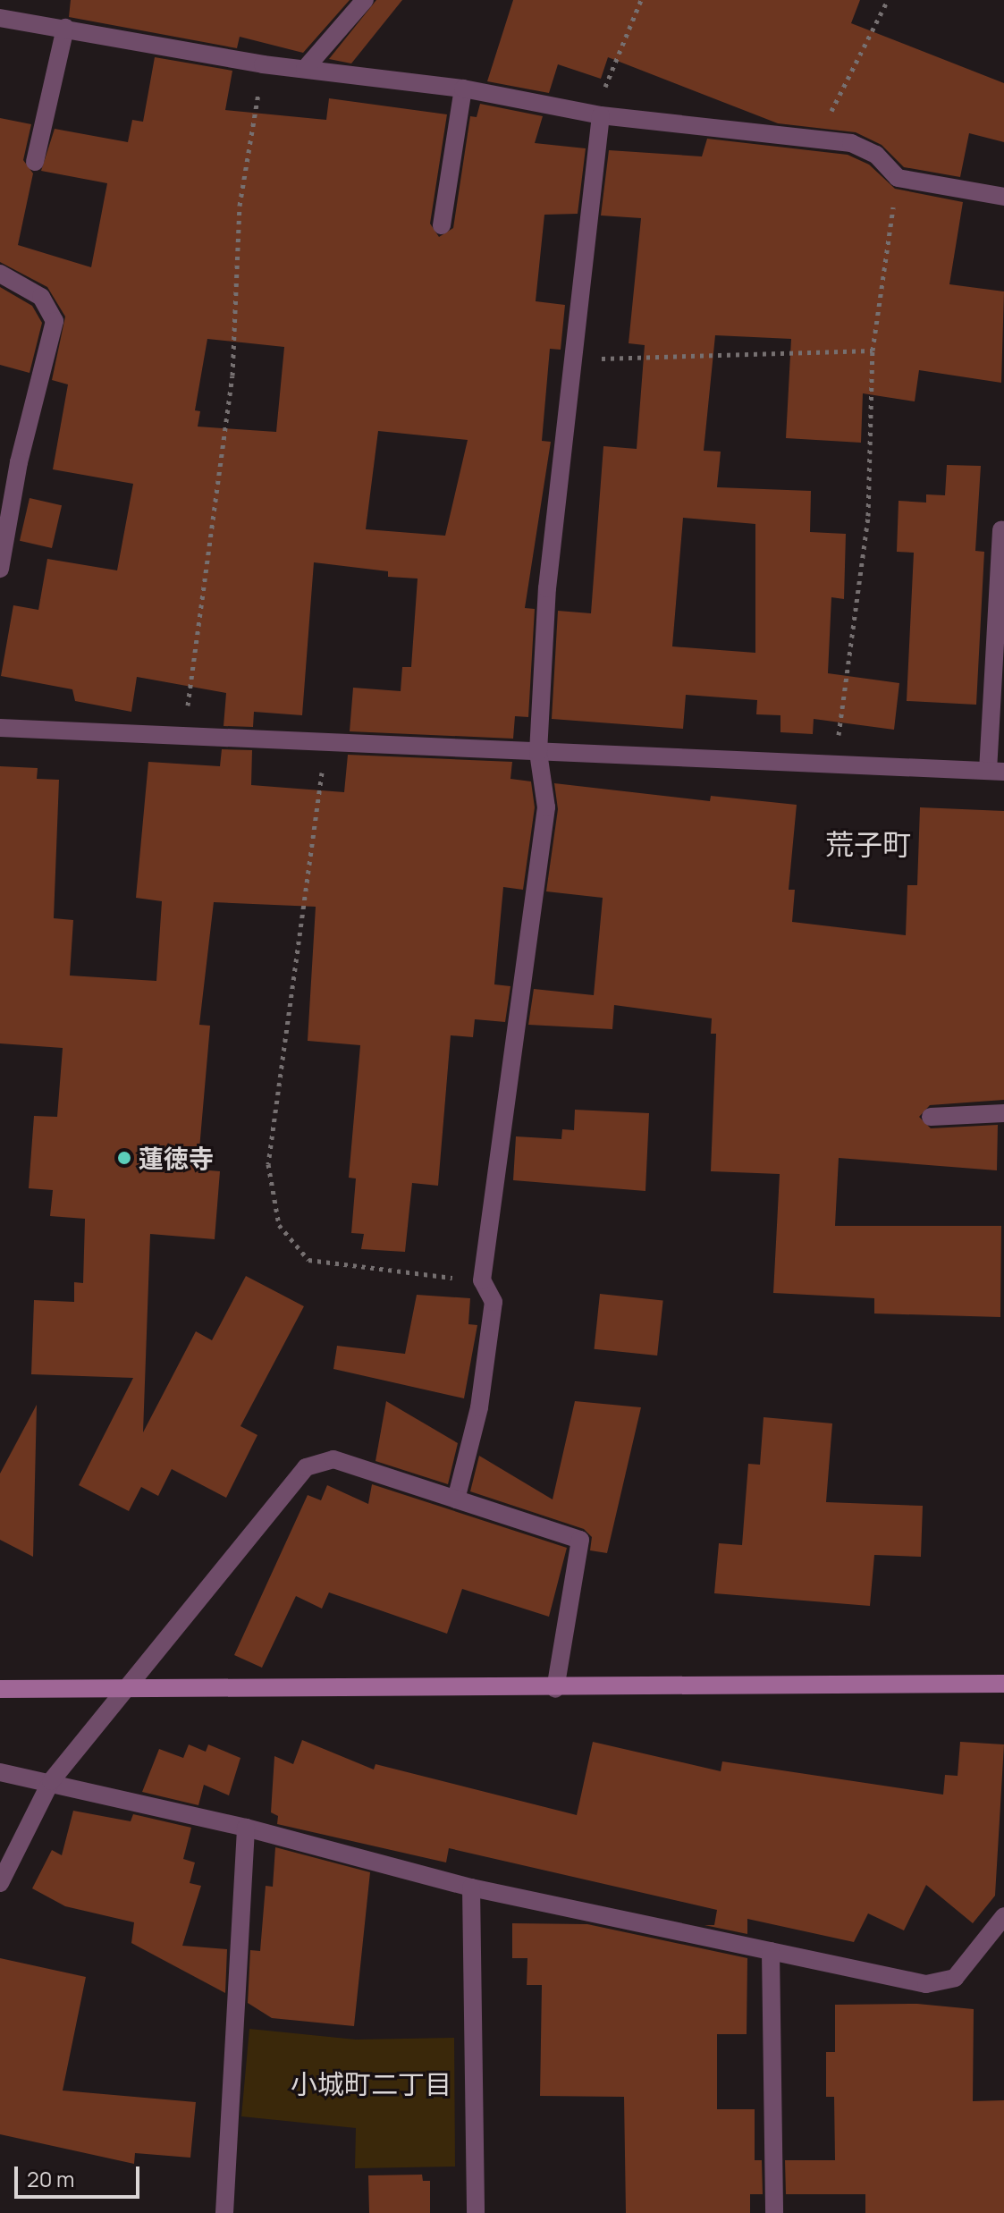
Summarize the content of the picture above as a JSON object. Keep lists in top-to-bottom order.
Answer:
{
  "districts": ["荒子町", "小城町二丁目"],
  "places": ["蓮徳寺"],
  "scale_bar": "20 m"
}
